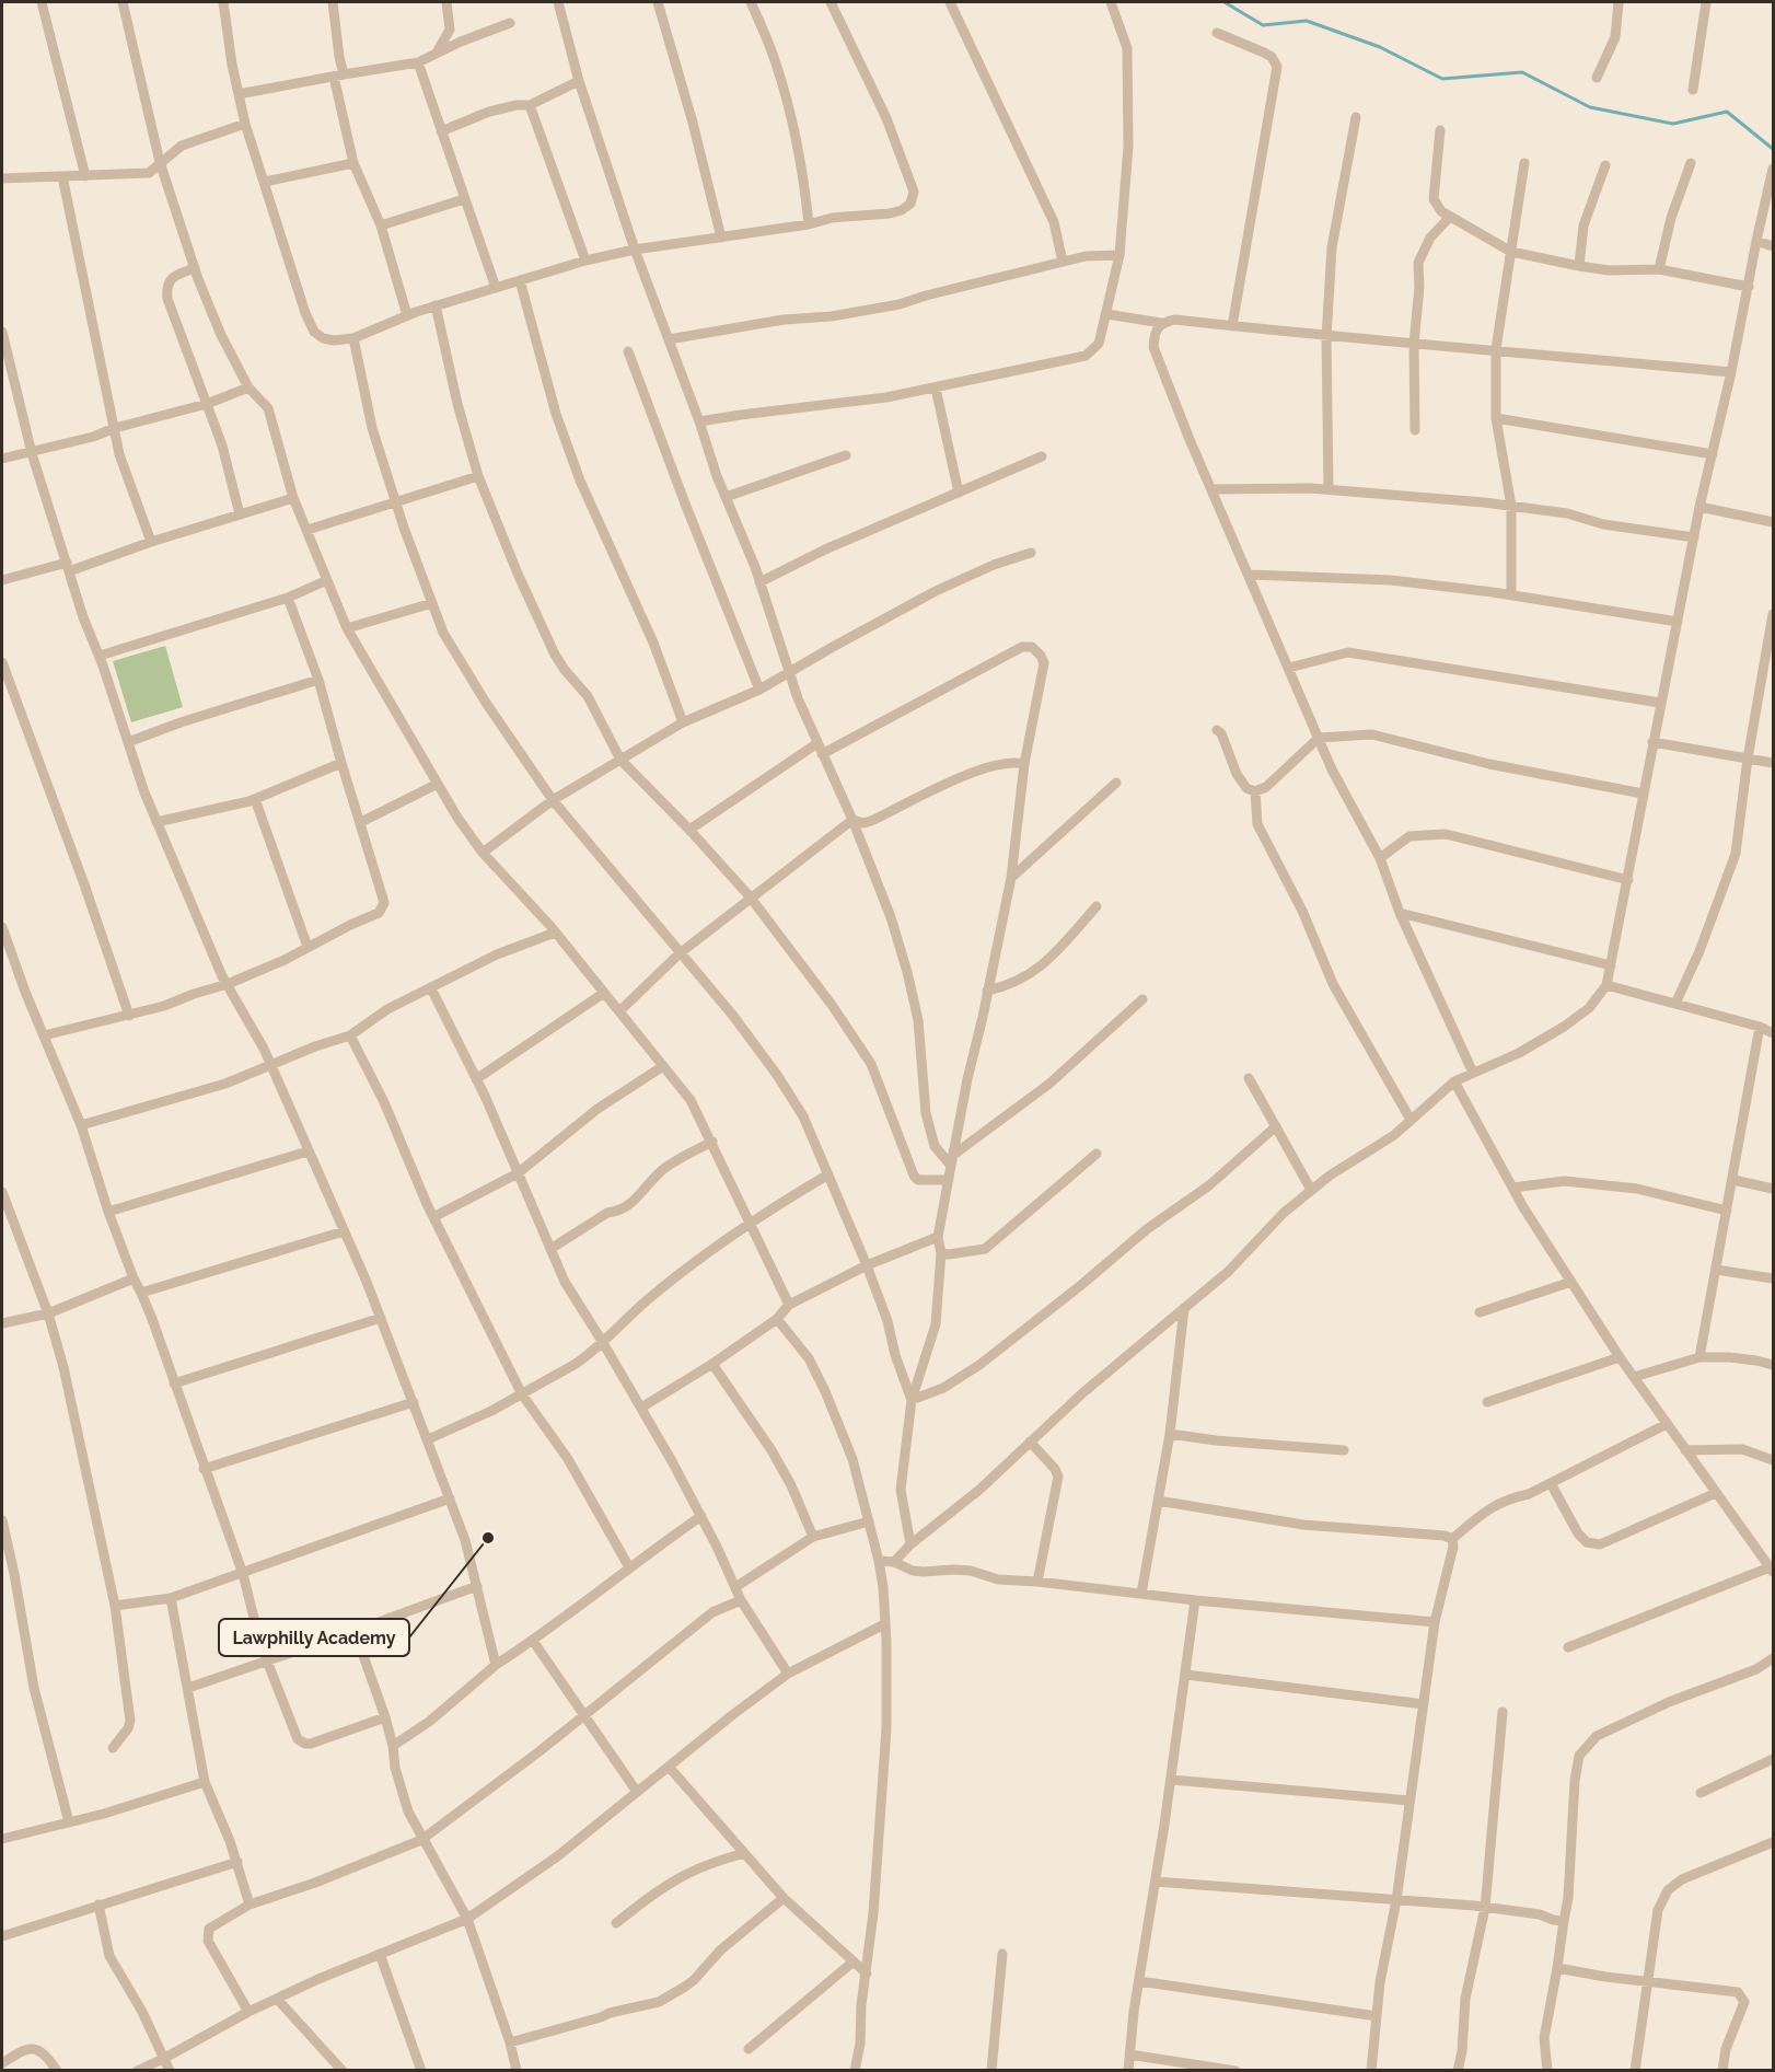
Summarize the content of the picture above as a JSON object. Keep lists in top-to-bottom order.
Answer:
{
  "places": ["Lawphilly Academy"]
}
